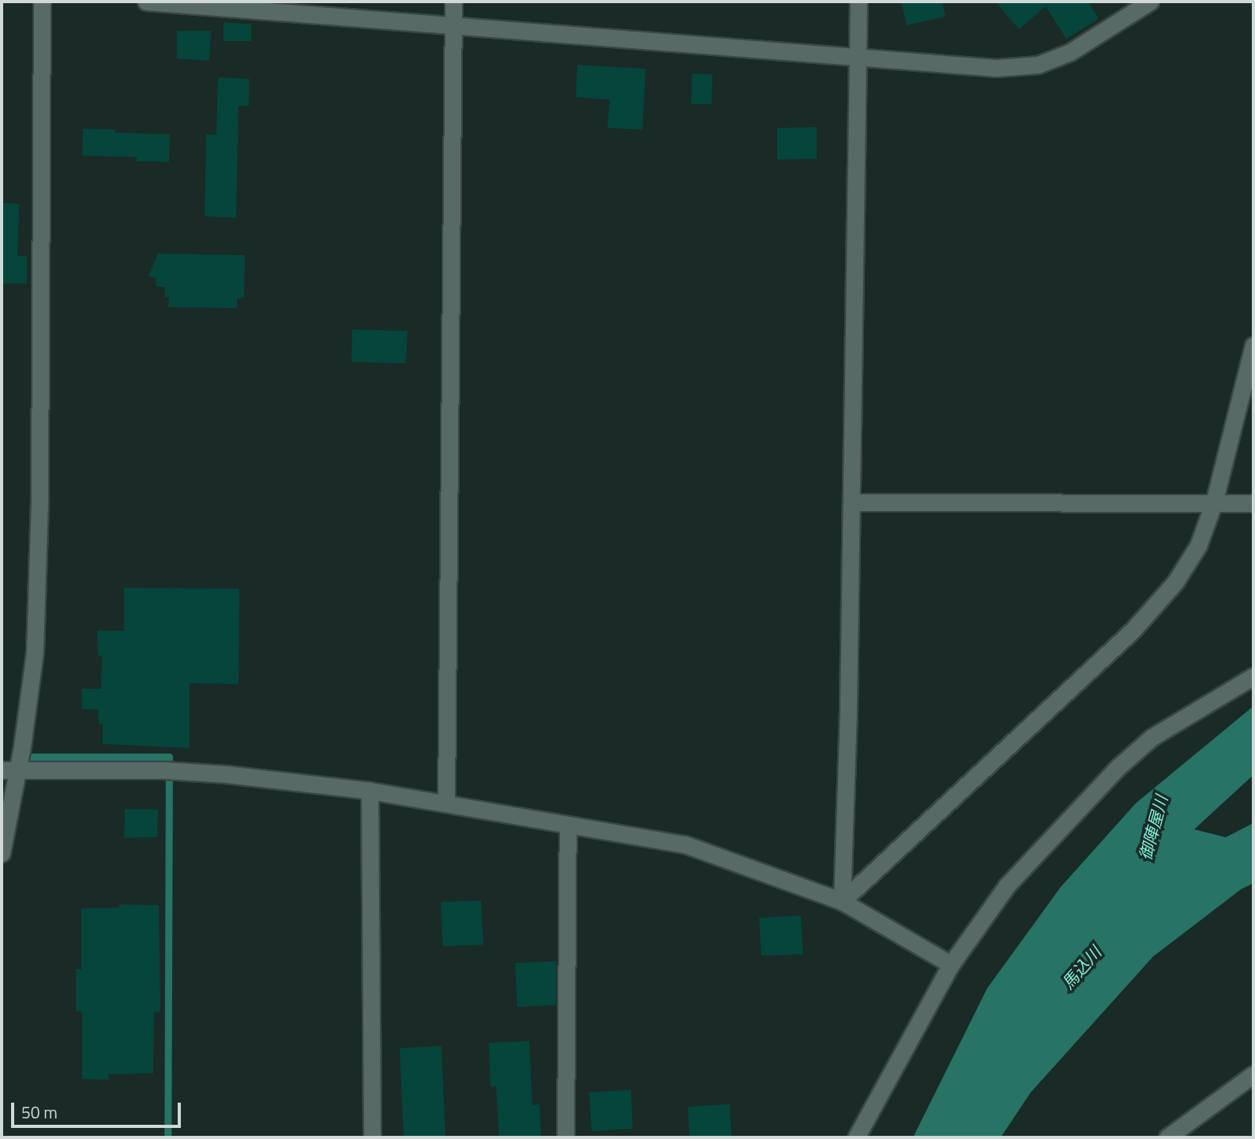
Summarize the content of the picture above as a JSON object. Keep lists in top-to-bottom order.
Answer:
{
  "water": ["御陣屋川", "馬込川"],
  "scale_bar": "50 m"
}
